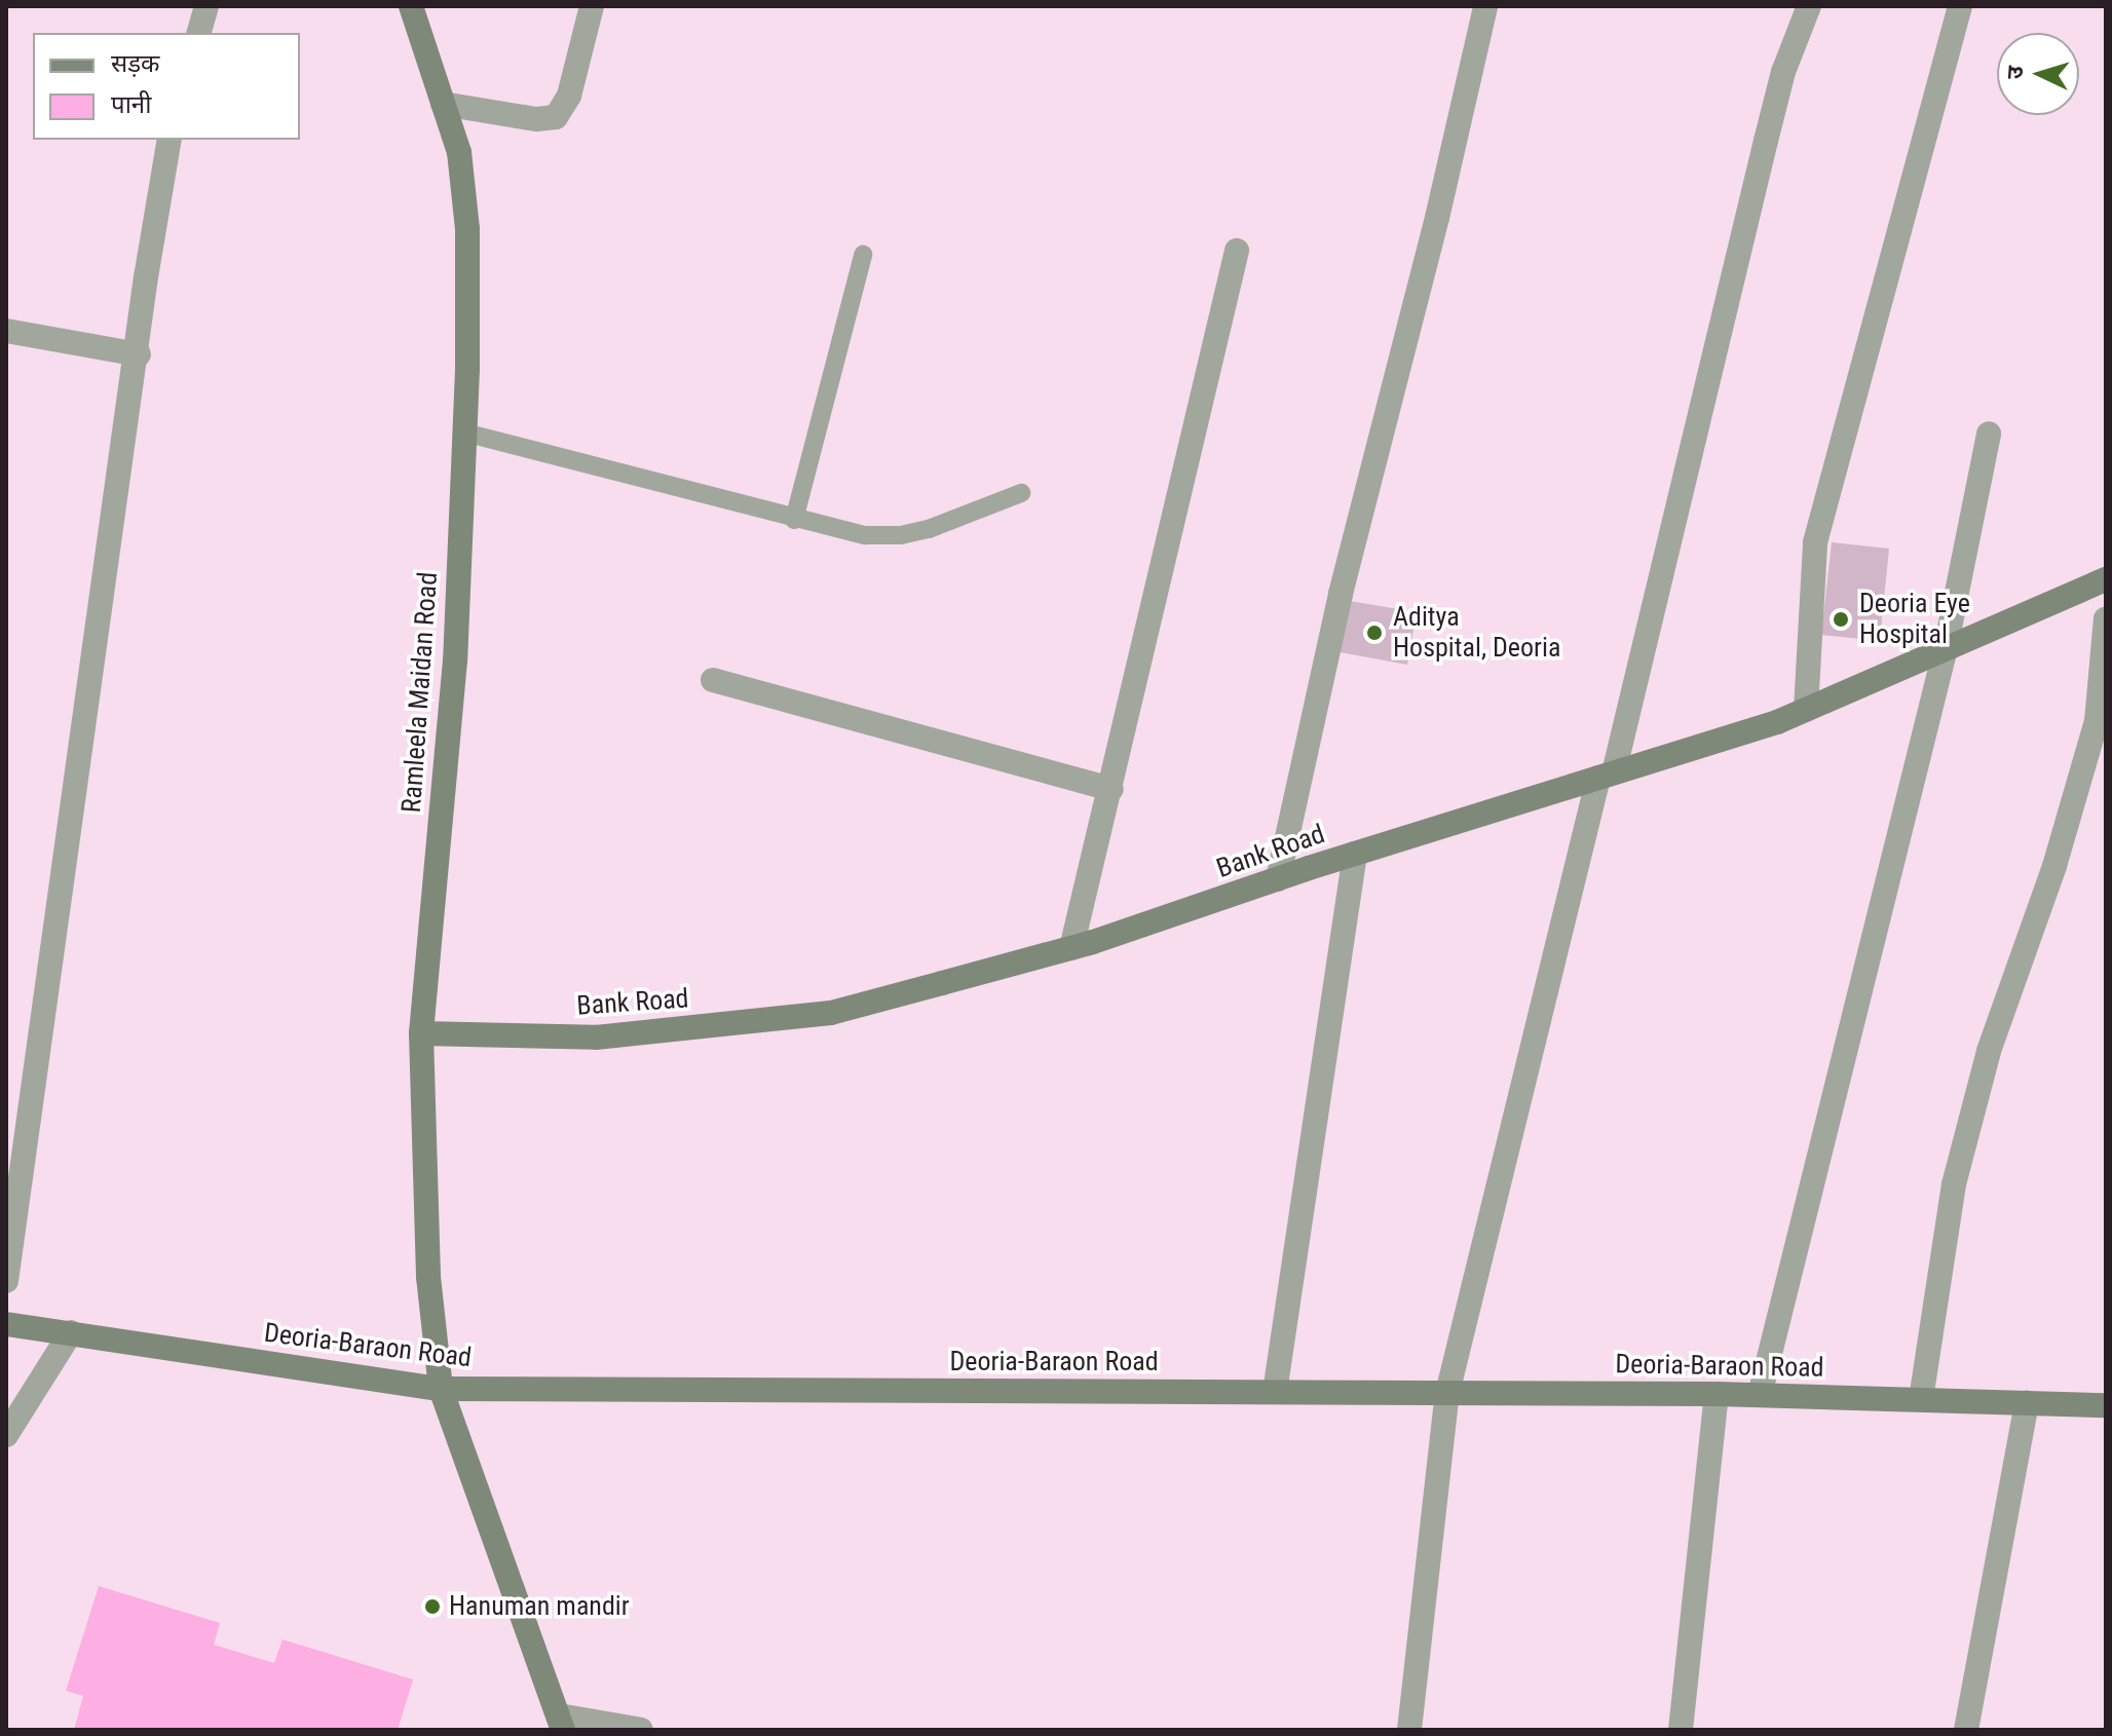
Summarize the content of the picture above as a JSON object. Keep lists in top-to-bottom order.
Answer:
{
  "streets": {
    "street": ["Ramleela Maidan Road", "Bank Road", "Deoria-Baraon Road"]
  },
  "crossings": [
    ["Ramleela Maidan Road", "Bank Road"],
    ["Ramleela Maidan Road", "Deoria-Baraon Road"]
  ],
  "places": ["Deoria Eye Hospital", "Aditya Hospital, Deoria", "Hanuman mandir"],
  "legend": ["सड़क", "पानी"],
  "north": "left"
}
